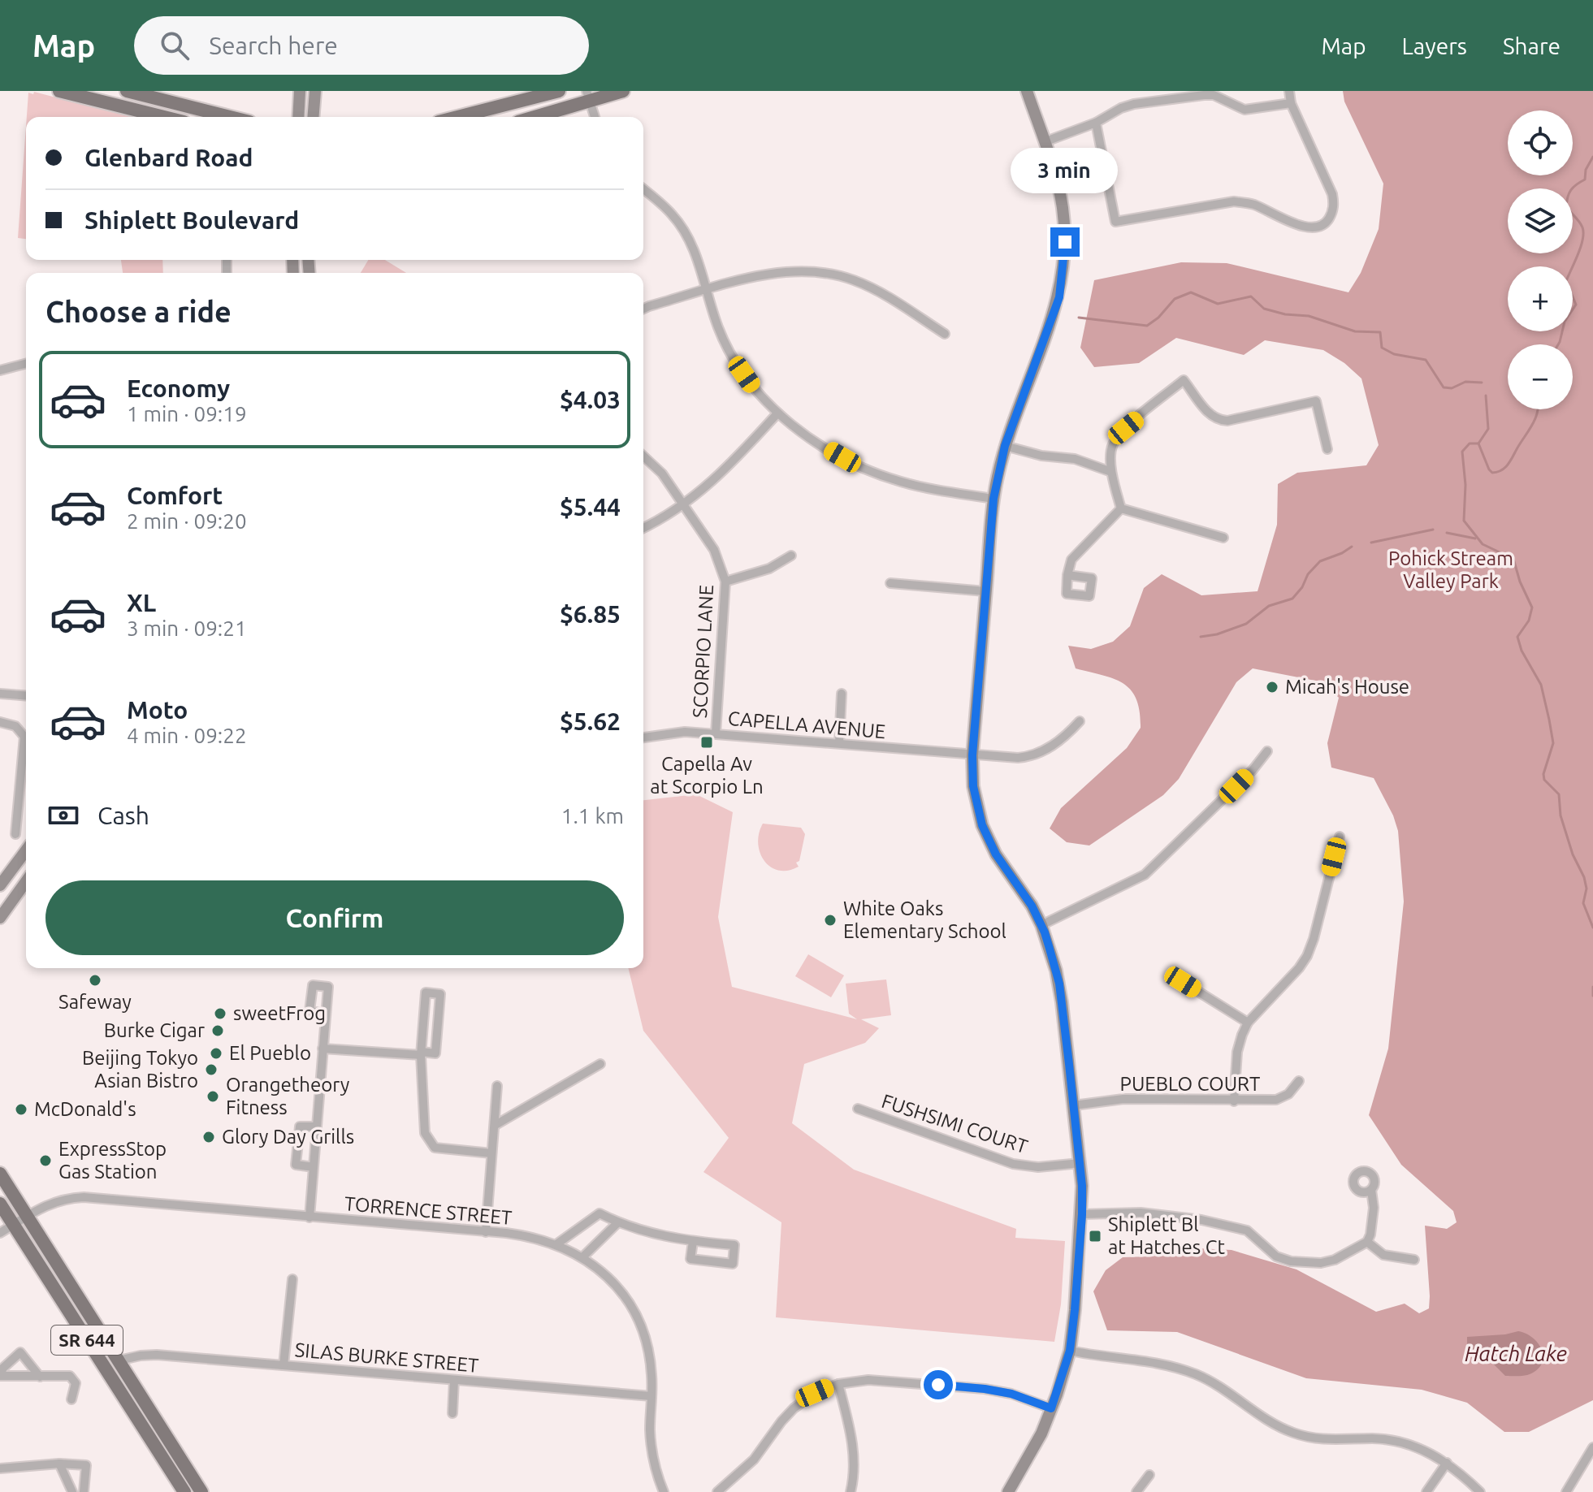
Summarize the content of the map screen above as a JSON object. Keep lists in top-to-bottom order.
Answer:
{
  "streets": {
    "main road": ["SR 644"],
    "street": [
      "SCORPIO LANE",
      "CAPELLA AVENUE",
      "PUEBLO COURT",
      "FUSHSIMI COURT",
      "TORRENCE STREET",
      "SILAS BURKE STREET"
    ]
  },
  "crossings": [
    ["SCORPIO LANE", "CAPELLA AVENUE"],
    ["TORRENCE STREET", "SR 644"],
    ["TORRENCE STREET", "SILAS BURKE STREET"],
    ["SR 644", "SILAS BURKE STREET"]
  ],
  "water": ["Hatch Lake"],
  "parks": ["Pohick Stream Valley Park"],
  "places": {
    "other": [
      "Micah's House",
      "White Oaks Elementary School",
      "Safeway",
      "sweetFrog",
      "Burke Cigar",
      "El Pueblo",
      "Beijing Tokyo Asian Bistro",
      "Orangetheory Fitness",
      "McDonald's",
      "Glory Day Grills",
      "ExpressStop Gas Station"
    ],
    "transit": ["Capella Av at Scorpio Ln", "Shiplett Bl at Hatches Ct"]
  },
  "page": {
    "header": "Map",
    "search": "Search here",
    "nav": ["Map", "Layers", "Share"],
    "map_buttons": ["+", "−"],
    "banner": ["Glenbard Road", "Shiplett Boulevard"],
    "bubble": "3 min",
    "heading": "Choose a ride",
    "list": [
      {
        "name": "Economy",
        "note": "1 min · 09:19",
        "value": "$4.03"
      },
      {
        "name": "Comfort",
        "note": "2 min · 09:20",
        "value": "$5.44"
      },
      {
        "name": "XL",
        "note": "3 min · 09:21",
        "value": "$6.85"
      },
      {
        "name": "Moto",
        "note": "4 min · 09:22",
        "value": "$5.62"
      }
    ],
    "pay": ["Cash", "1.1 km"],
    "buttons": "Confirm"
  }
}
